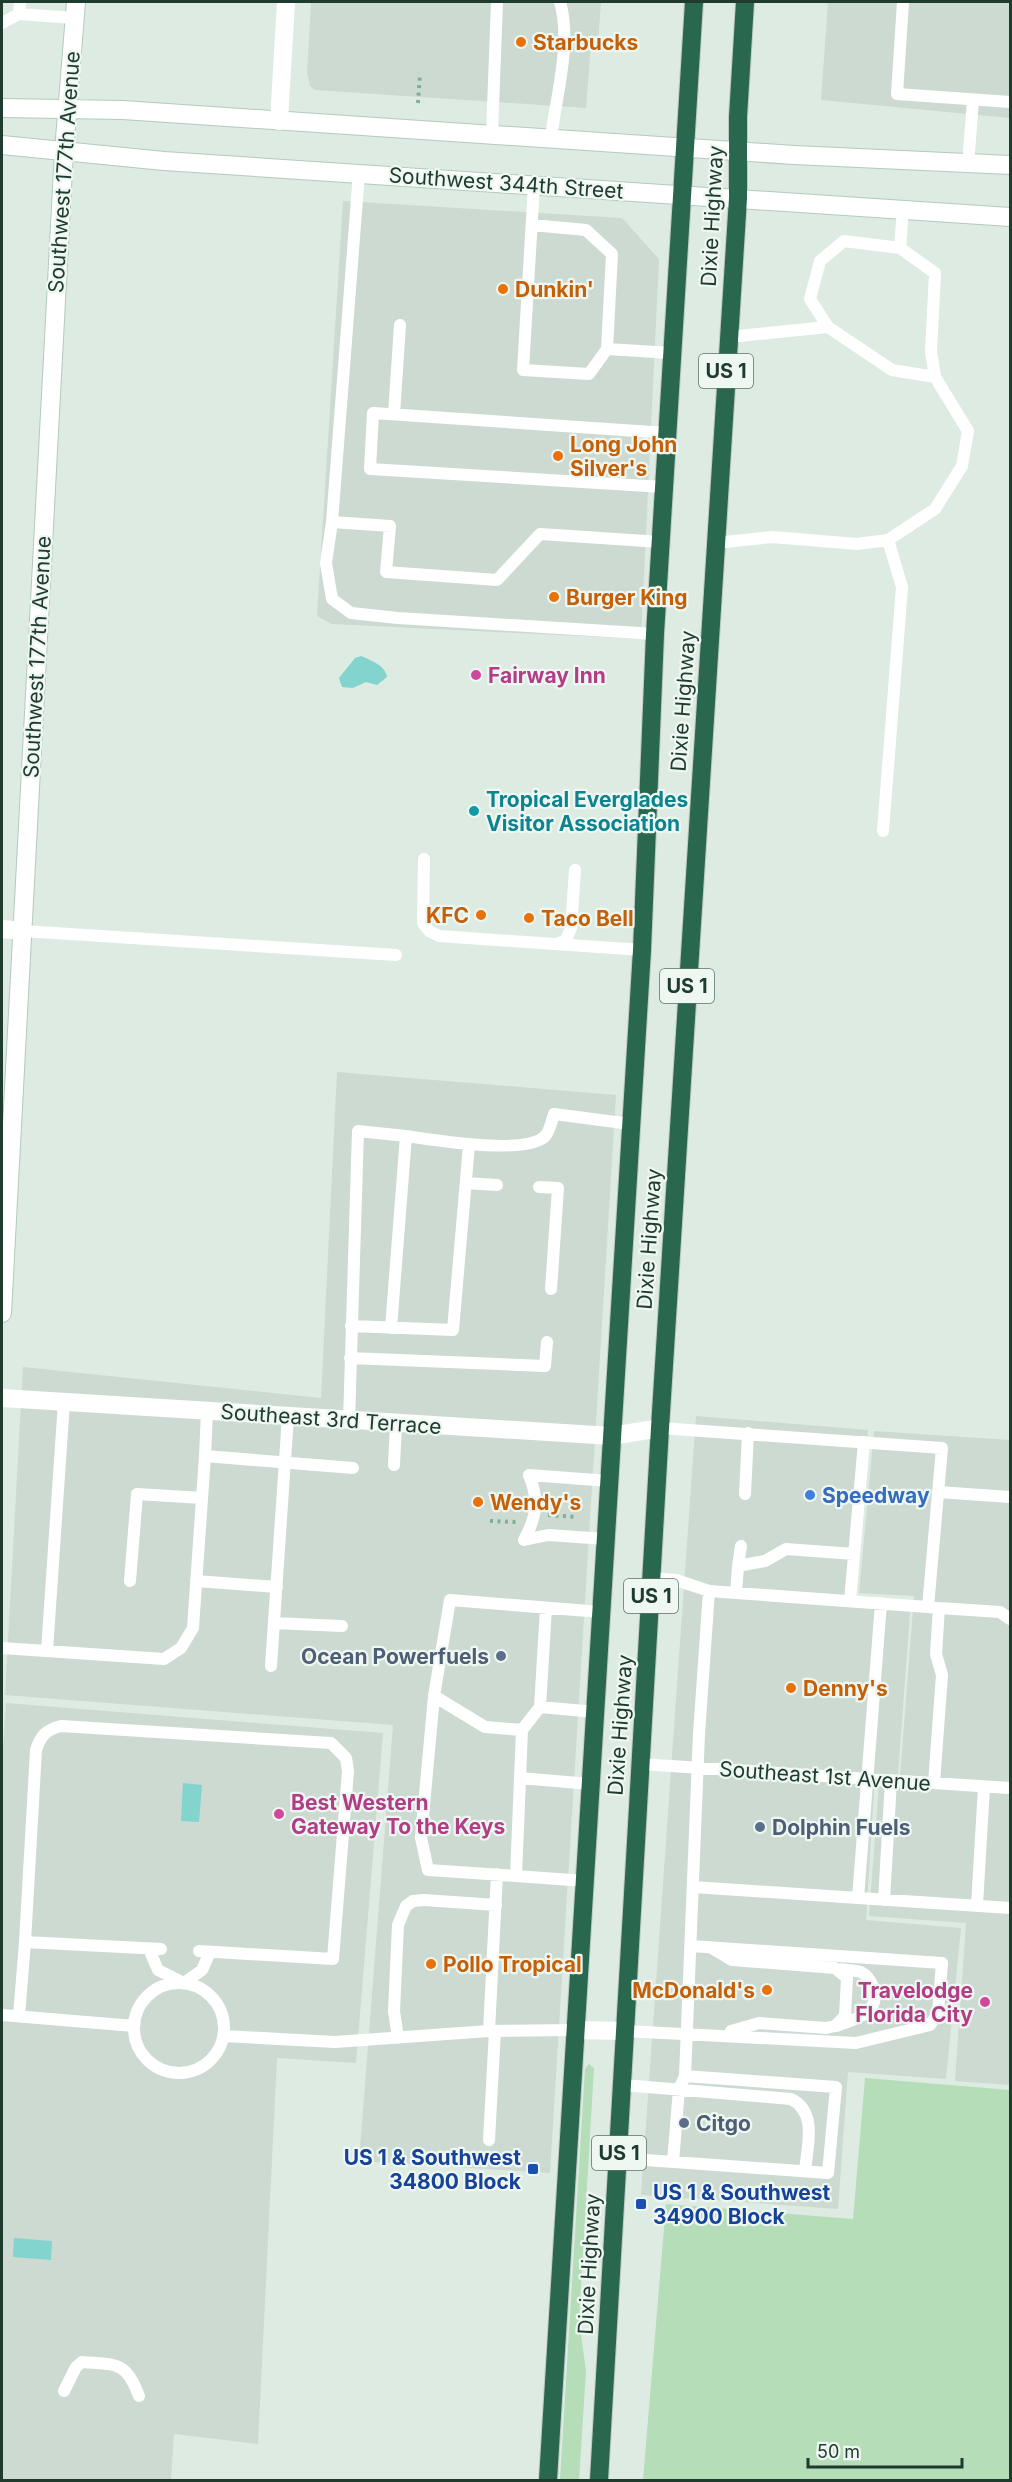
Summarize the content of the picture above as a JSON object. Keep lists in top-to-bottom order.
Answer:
{
  "streets": {
    "highway": ["Dixie Highway", "US 1"],
    "main road": ["Southwest 177th Avenue", "Southwest 344th Street", "Southeast 3rd Terrace"],
    "lane": ["Southeast 1st Avenue"]
  },
  "crossings": [
    ["Southwest 177th Avenue", "Southwest 344th Street"],
    ["Southwest 344th Street", "Dixie Highway"],
    ["Dixie Highway", "Southeast 3rd Terrace"],
    ["Dixie Highway", "Southeast 1st Avenue"]
  ],
  "places": {
    "other": [
      "Starbucks",
      "Dunkin'",
      "Long John Silver's",
      "Burger King",
      "Fairway Inn",
      "Tropical Everglades Visitor Association",
      "KFC",
      "Taco Bell",
      "Speedway",
      "Wendy's",
      "Ocean Powerfuels",
      "Denny's",
      "Best Western Gateway To the Keys",
      "Dolphin Fuels",
      "Pollo Tropical",
      "McDonald's",
      "Travelodge Florida City",
      "Citgo"
    ],
    "transit": ["US 1 & Southwest 34800 Block", "US 1 & Southwest 34900 Block"]
  },
  "scale_bar": "50 m"
}
